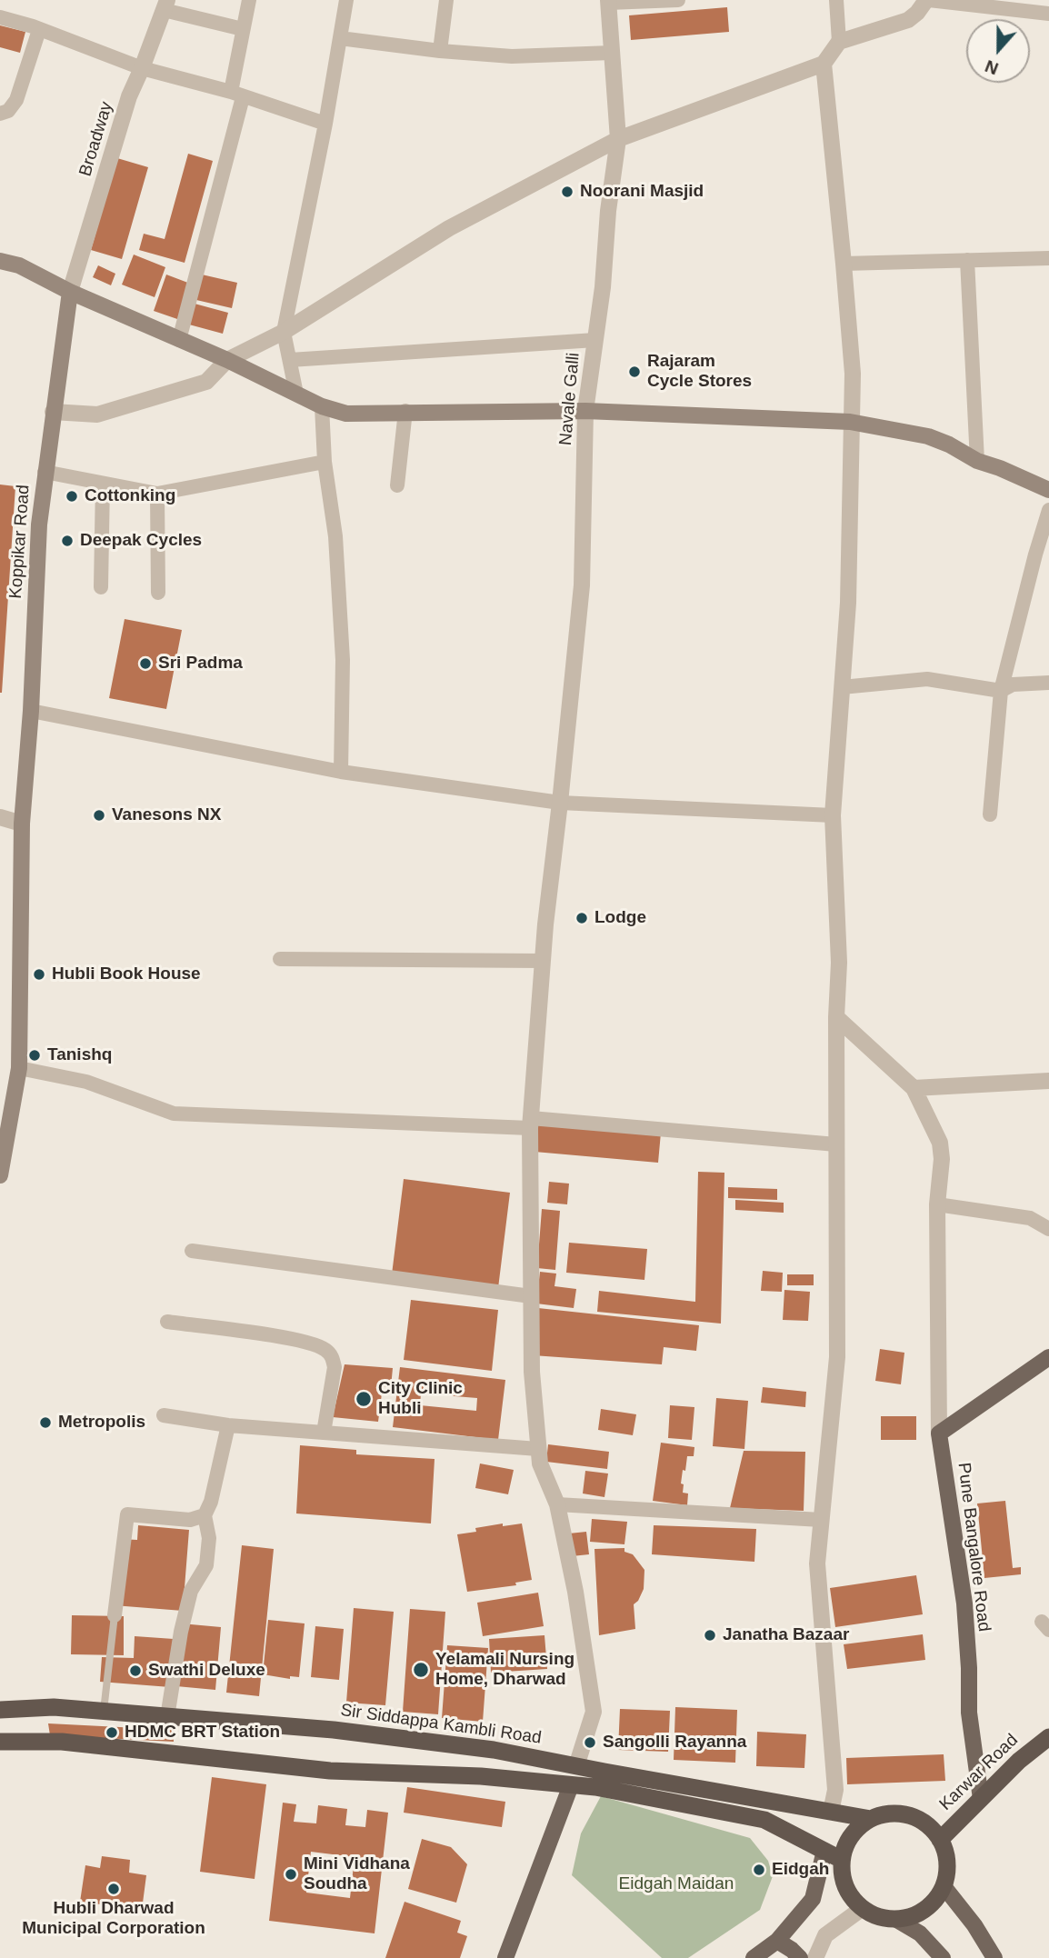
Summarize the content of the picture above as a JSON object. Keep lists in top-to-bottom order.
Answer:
{
  "streets": {
    "highway": ["Sir Siddappa Kambli Road", "Karwar Road"],
    "main road": ["Koppikar Road", "Pune Bangalore Road"],
    "street": ["Broadway", "Navale Galli"]
  },
  "crossings": [
    ["Broadway", "Koppikar Road"],
    ["Navale Galli", "Sir Siddappa Kambli Road"],
    ["Pune Bangalore Road", "Karwar Road"],
    ["Sir Siddappa Kambli Road", "Karwar Road"]
  ],
  "parks": ["Eidgah Maidan"],
  "places": [
    "Noorani Masjid",
    "Rajaram Cycle Stores",
    "Cottonking",
    "Deepak Cycles",
    "Sri Padma",
    "Vanesons NX",
    "Lodge",
    "Hubli Book House",
    "Tanishq",
    "City Clinic Hubli",
    "Metropolis",
    "Janatha Bazaar",
    "Yelamali Nursing Home, Dharwad",
    "Swathi Deluxe",
    "HDMC BRT Station",
    "Sangolli Rayanna",
    "Eidgah",
    "Mini Vidhana Soudha",
    "Hubli Dharwad Municipal Corporation"
  ],
  "north": "bottom"
}
